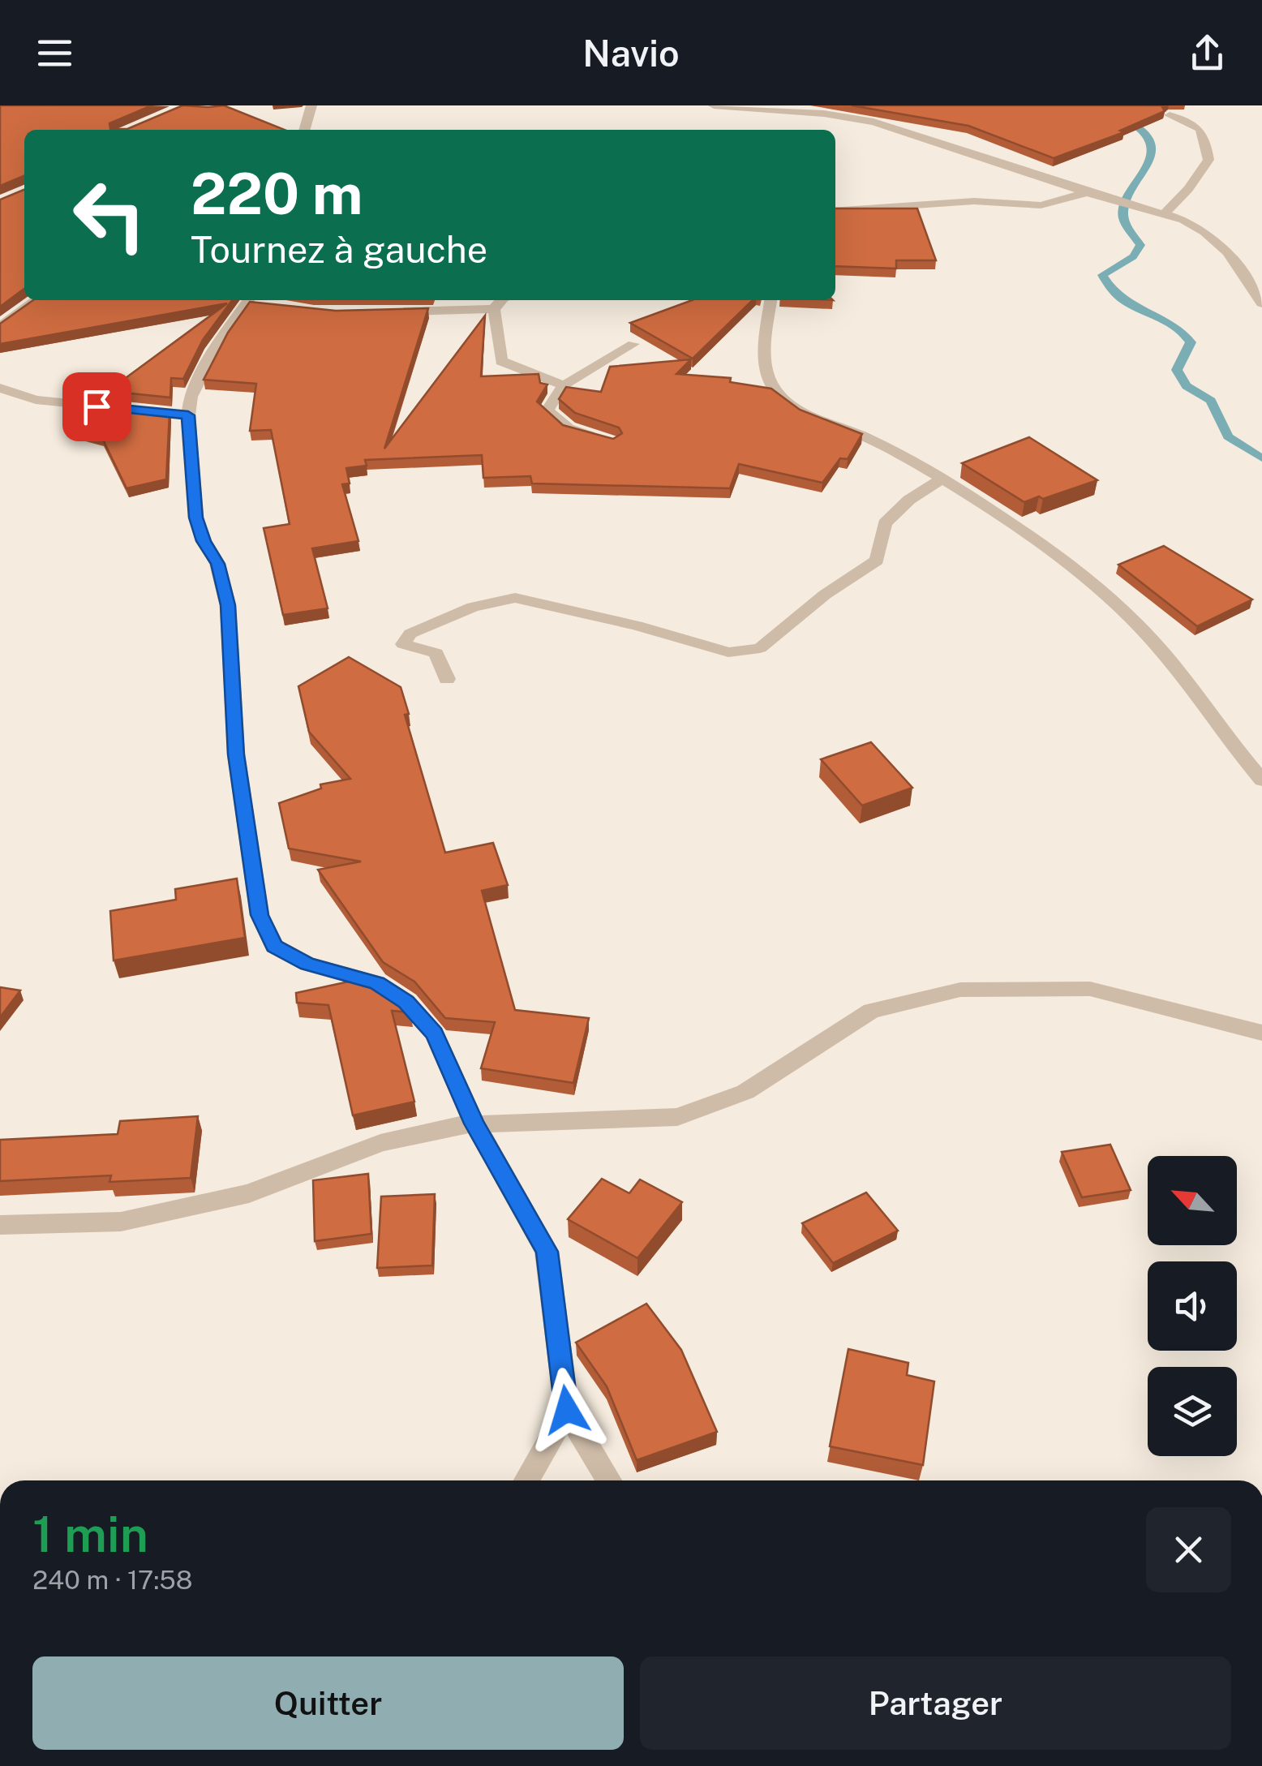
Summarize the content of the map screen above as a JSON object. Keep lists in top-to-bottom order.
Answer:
{
  "north": "top left",
  "page": {
    "header": "Navio",
    "turn": ["220 m", "Tournez à gauche"],
    "heading": ["1 min", "240 m · 17:58"],
    "buttons": ["Quitter", "Partager"]
  }
}
